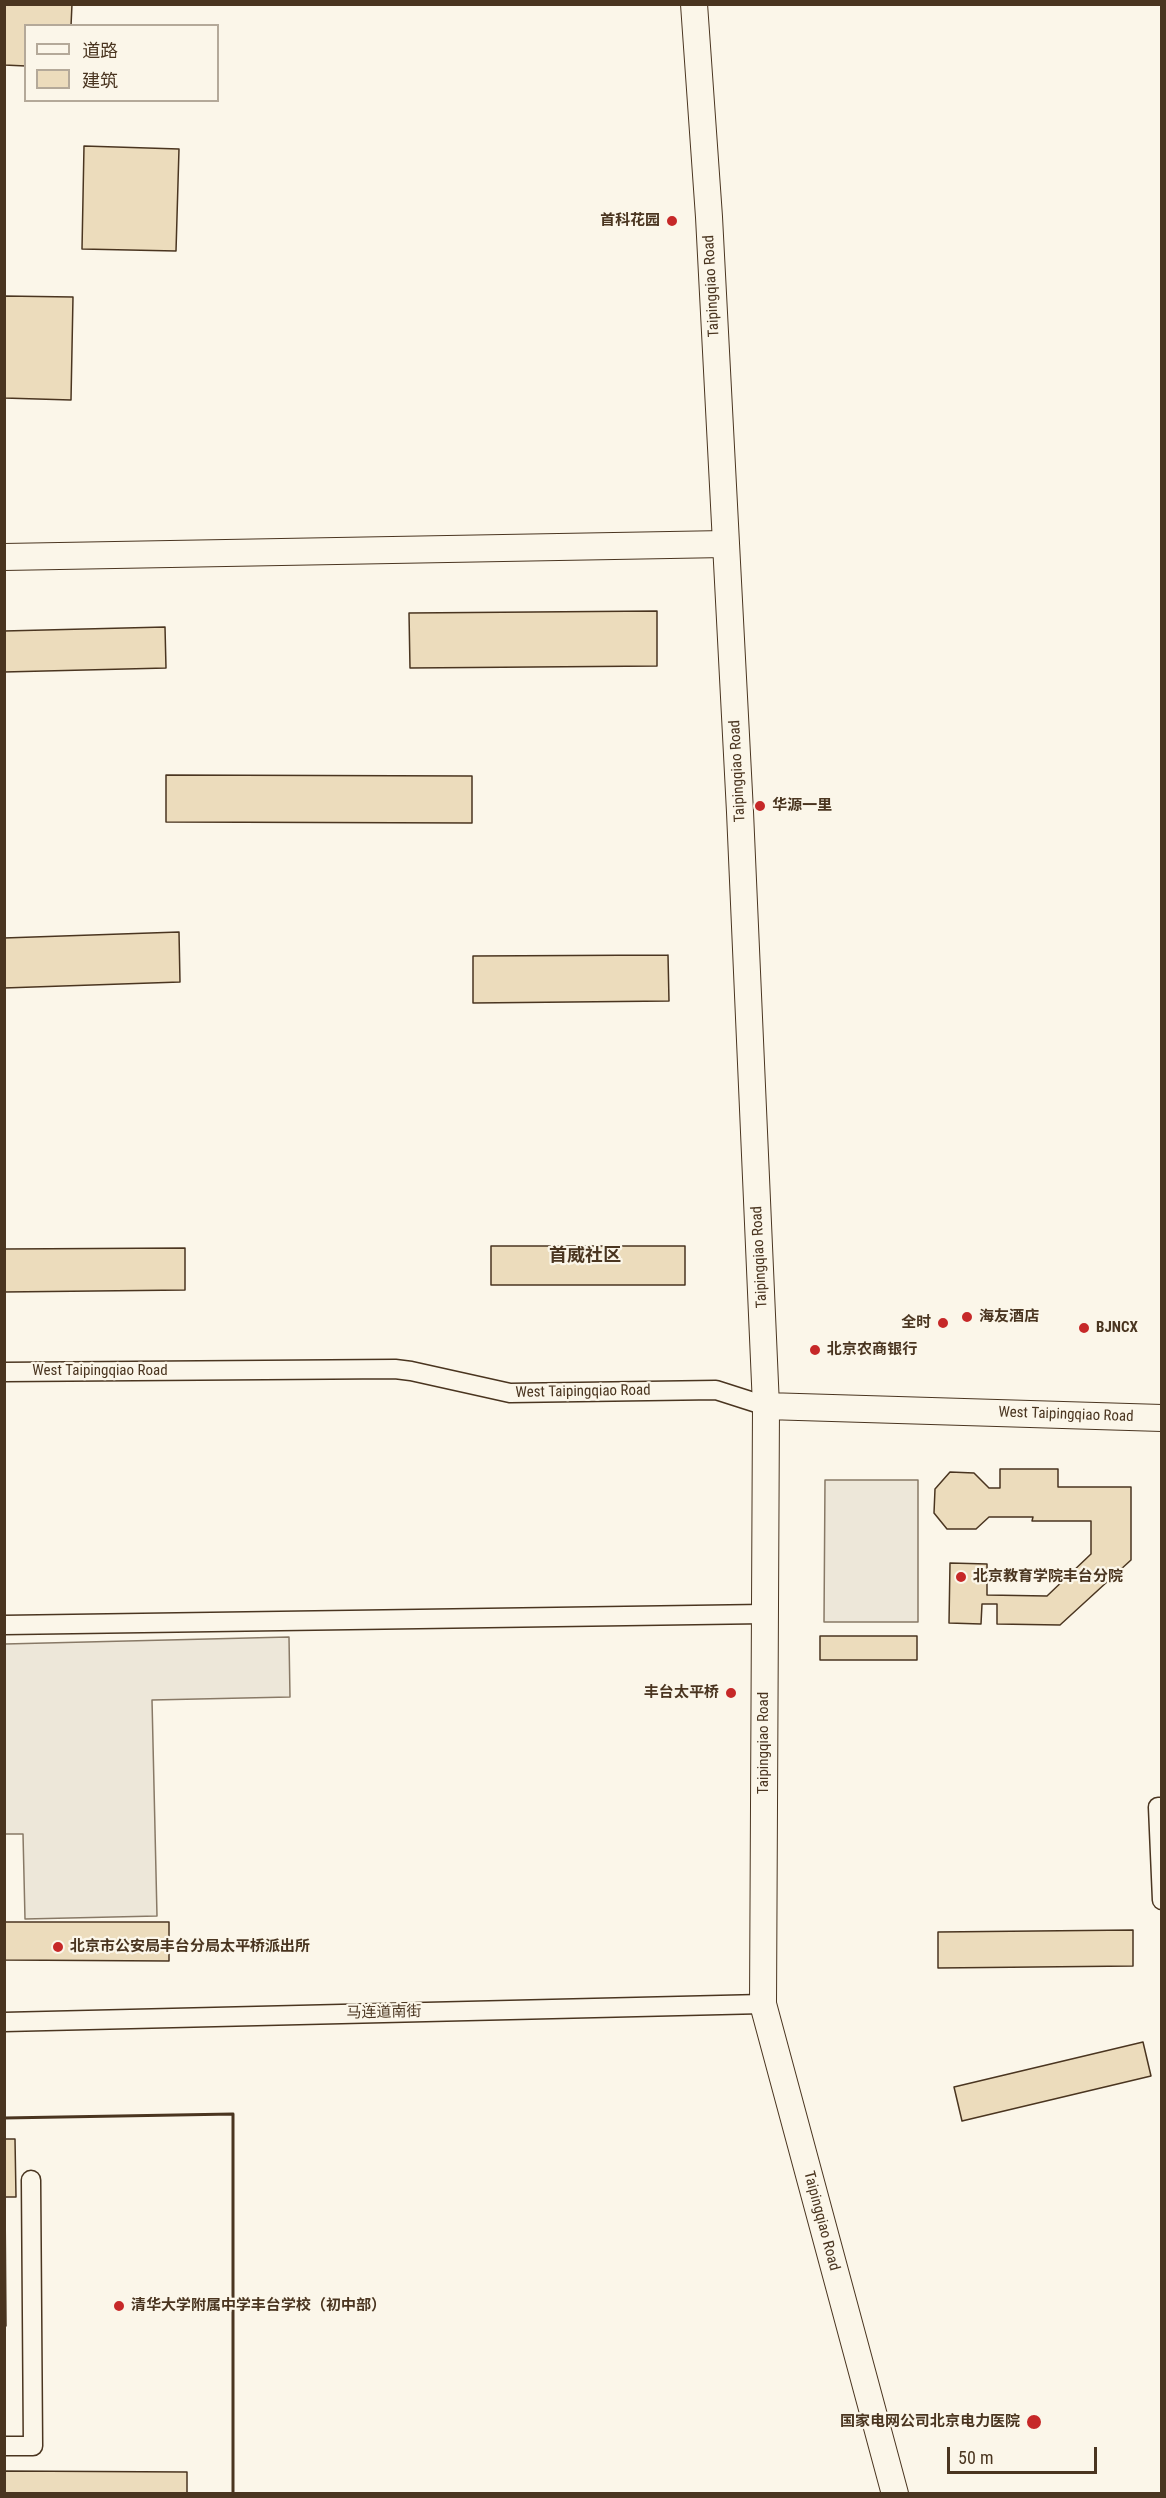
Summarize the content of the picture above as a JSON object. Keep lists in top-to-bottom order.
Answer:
{
  "streets": {
    "street": ["Taipingqiao Road", "West Taipingqiao Road", "马连道南街"]
  },
  "crossings": [
    ["Taipingqiao Road", "West Taipingqiao Road"],
    ["Taipingqiao Road", "马连道南街"]
  ],
  "districts": ["首威社区"],
  "places": [
    "首科花园",
    "华源一里",
    "海友酒店",
    "全时",
    "BJNCX",
    "北京农商银行",
    "北京教育学院丰台分院",
    "丰台太平桥",
    "北京市公安局丰台分局太平桥派出所",
    "清华大学附属中学丰台学校（初中部）",
    "国家电网公司北京电力医院"
  ],
  "legend": ["道路", "建筑"],
  "scale_bar": "50 m"
}
